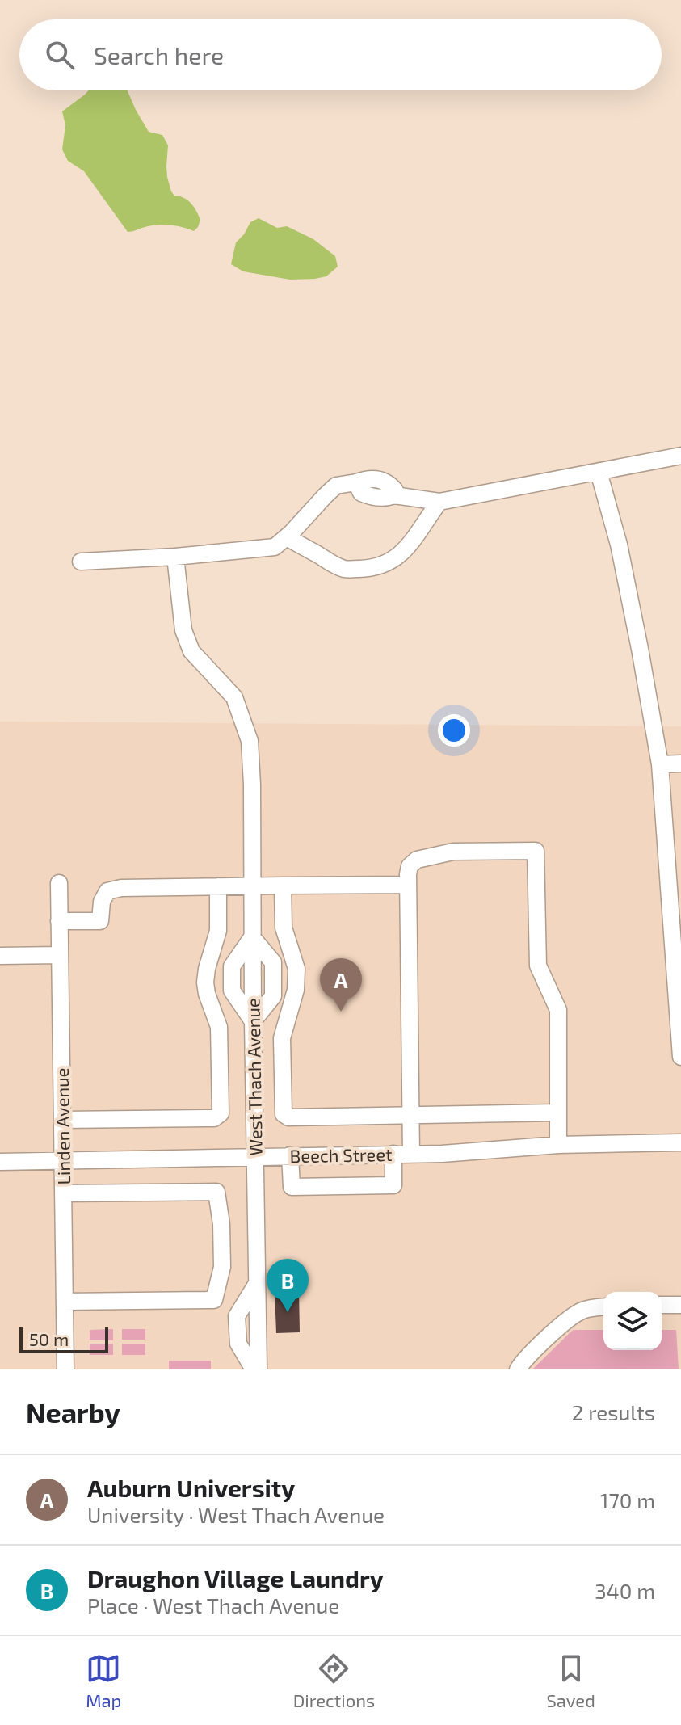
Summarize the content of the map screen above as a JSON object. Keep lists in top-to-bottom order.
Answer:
{
  "streets": {
    "street": ["West Thach Avenue", "Linden Avenue", "Beech Street"]
  },
  "crossings": [
    ["West Thach Avenue", "Beech Street"],
    ["Linden Avenue", "Beech Street"]
  ],
  "scale_bar": "50 m",
  "page": {
    "search": "Search here",
    "pins": ["A", "B"],
    "scale": "50 m",
    "heading": ["Nearby", "2 results"],
    "list": [
      {
        "mark": "A",
        "name": "Auburn University",
        "note": "University · West Thach Avenue",
        "value": "170 m"
      },
      {
        "mark": "B",
        "name": "Draughon Village Laundry",
        "note": "Place · West Thach Avenue",
        "value": "340 m"
      }
    ],
    "nav": ["Map", "Directions", "Saved"]
  }
}
